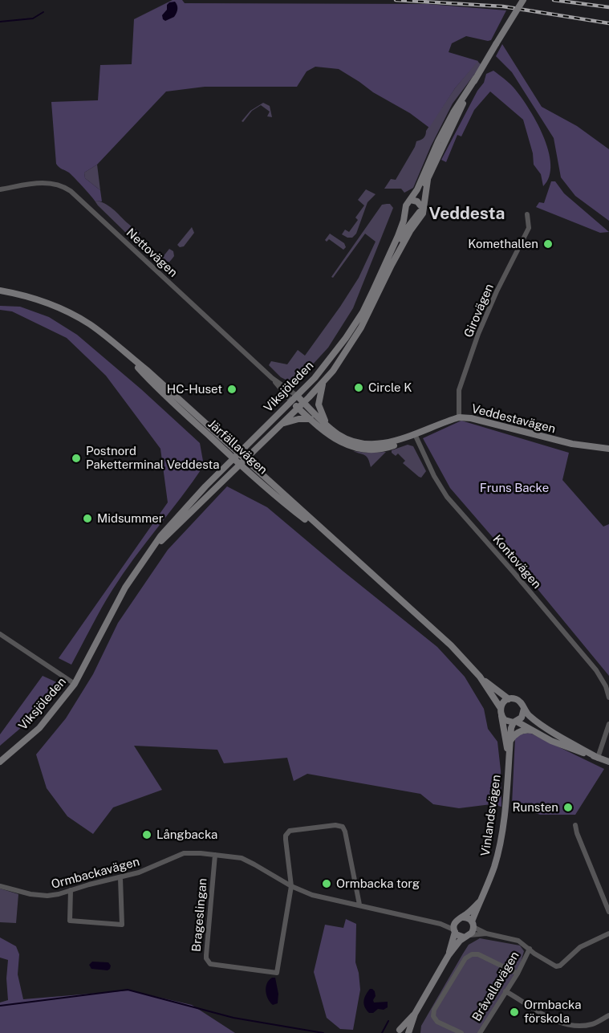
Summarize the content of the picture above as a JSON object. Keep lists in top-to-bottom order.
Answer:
{
  "streets": {
    "street": [
      "Nettovägen",
      "Girovägen",
      "Viksjöleden",
      "Veddestavägen",
      "Järfällavägen",
      "Kontovägen",
      "Vinlandsvägen",
      "Ormbackavägen",
      "Brageslingan",
      "Bråvallavägen"
    ]
  },
  "crossings": [
    ["Nettovägen", "Viksjöleden"],
    ["Nettovägen", "Veddestavägen"],
    ["Girovägen", "Veddestavägen"],
    ["Viksjöleden", "Veddestavägen"],
    ["Viksjöleden", "Järfällavägen"],
    ["Veddestavägen", "Kontovägen"],
    ["Järfällavägen", "Vinlandsvägen"],
    ["Vinlandsvägen", "Ormbackavägen"],
    ["Ormbackavägen", "Brageslingan"]
  ],
  "districts": ["Veddesta"],
  "parks": ["Fruns Backe"],
  "places": [
    "Komethallen",
    "Circle K",
    "HC-Huset",
    "Postnord Paketterminal Veddesta",
    "Midsummer",
    "Runsten",
    "Långbacka",
    "Ormbacka torg",
    "Ormbacka förskola"
  ]
}
